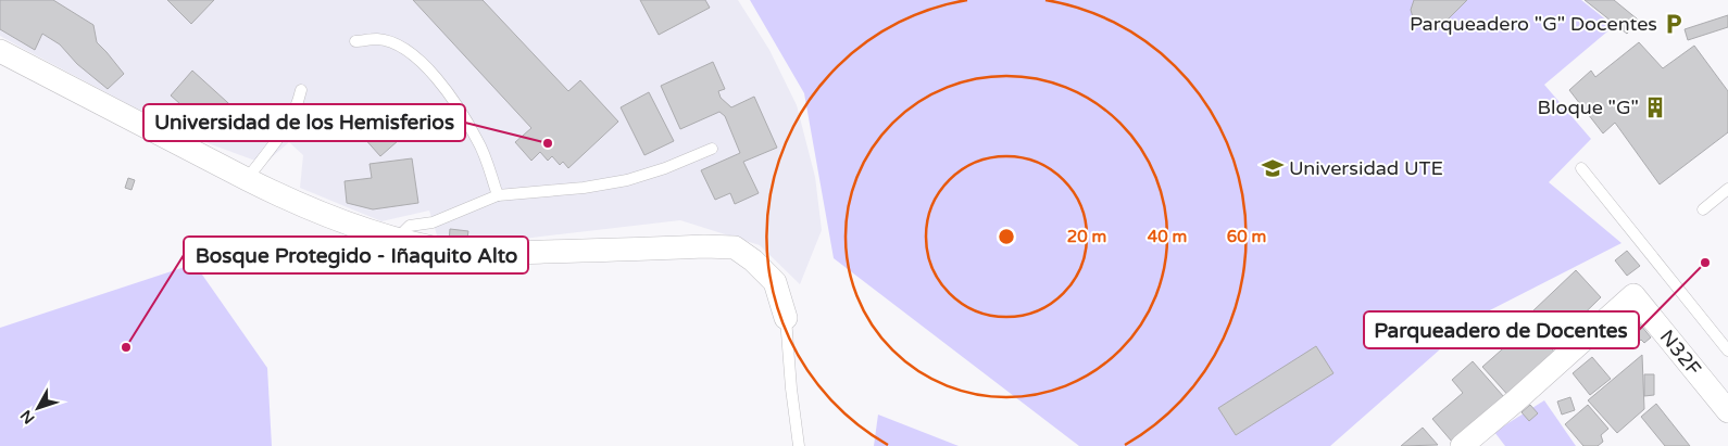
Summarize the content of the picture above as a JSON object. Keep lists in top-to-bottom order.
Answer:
{
  "streets": {
    "street": ["N32F"]
  },
  "places": {
    "parking": ["Parqueadero \"G\" Docentes"],
    "building": ["Bloque \"G\""],
    "other": ["Universidad de los Hemisferios", "Parqueadero de Docentes", "Bosque Protegido - Iñaquito Alto"],
    "school or university": ["Universidad UTE"]
  },
  "north": "bottom left",
  "rings": ["20 m", "40 m", "60 m"]
}
